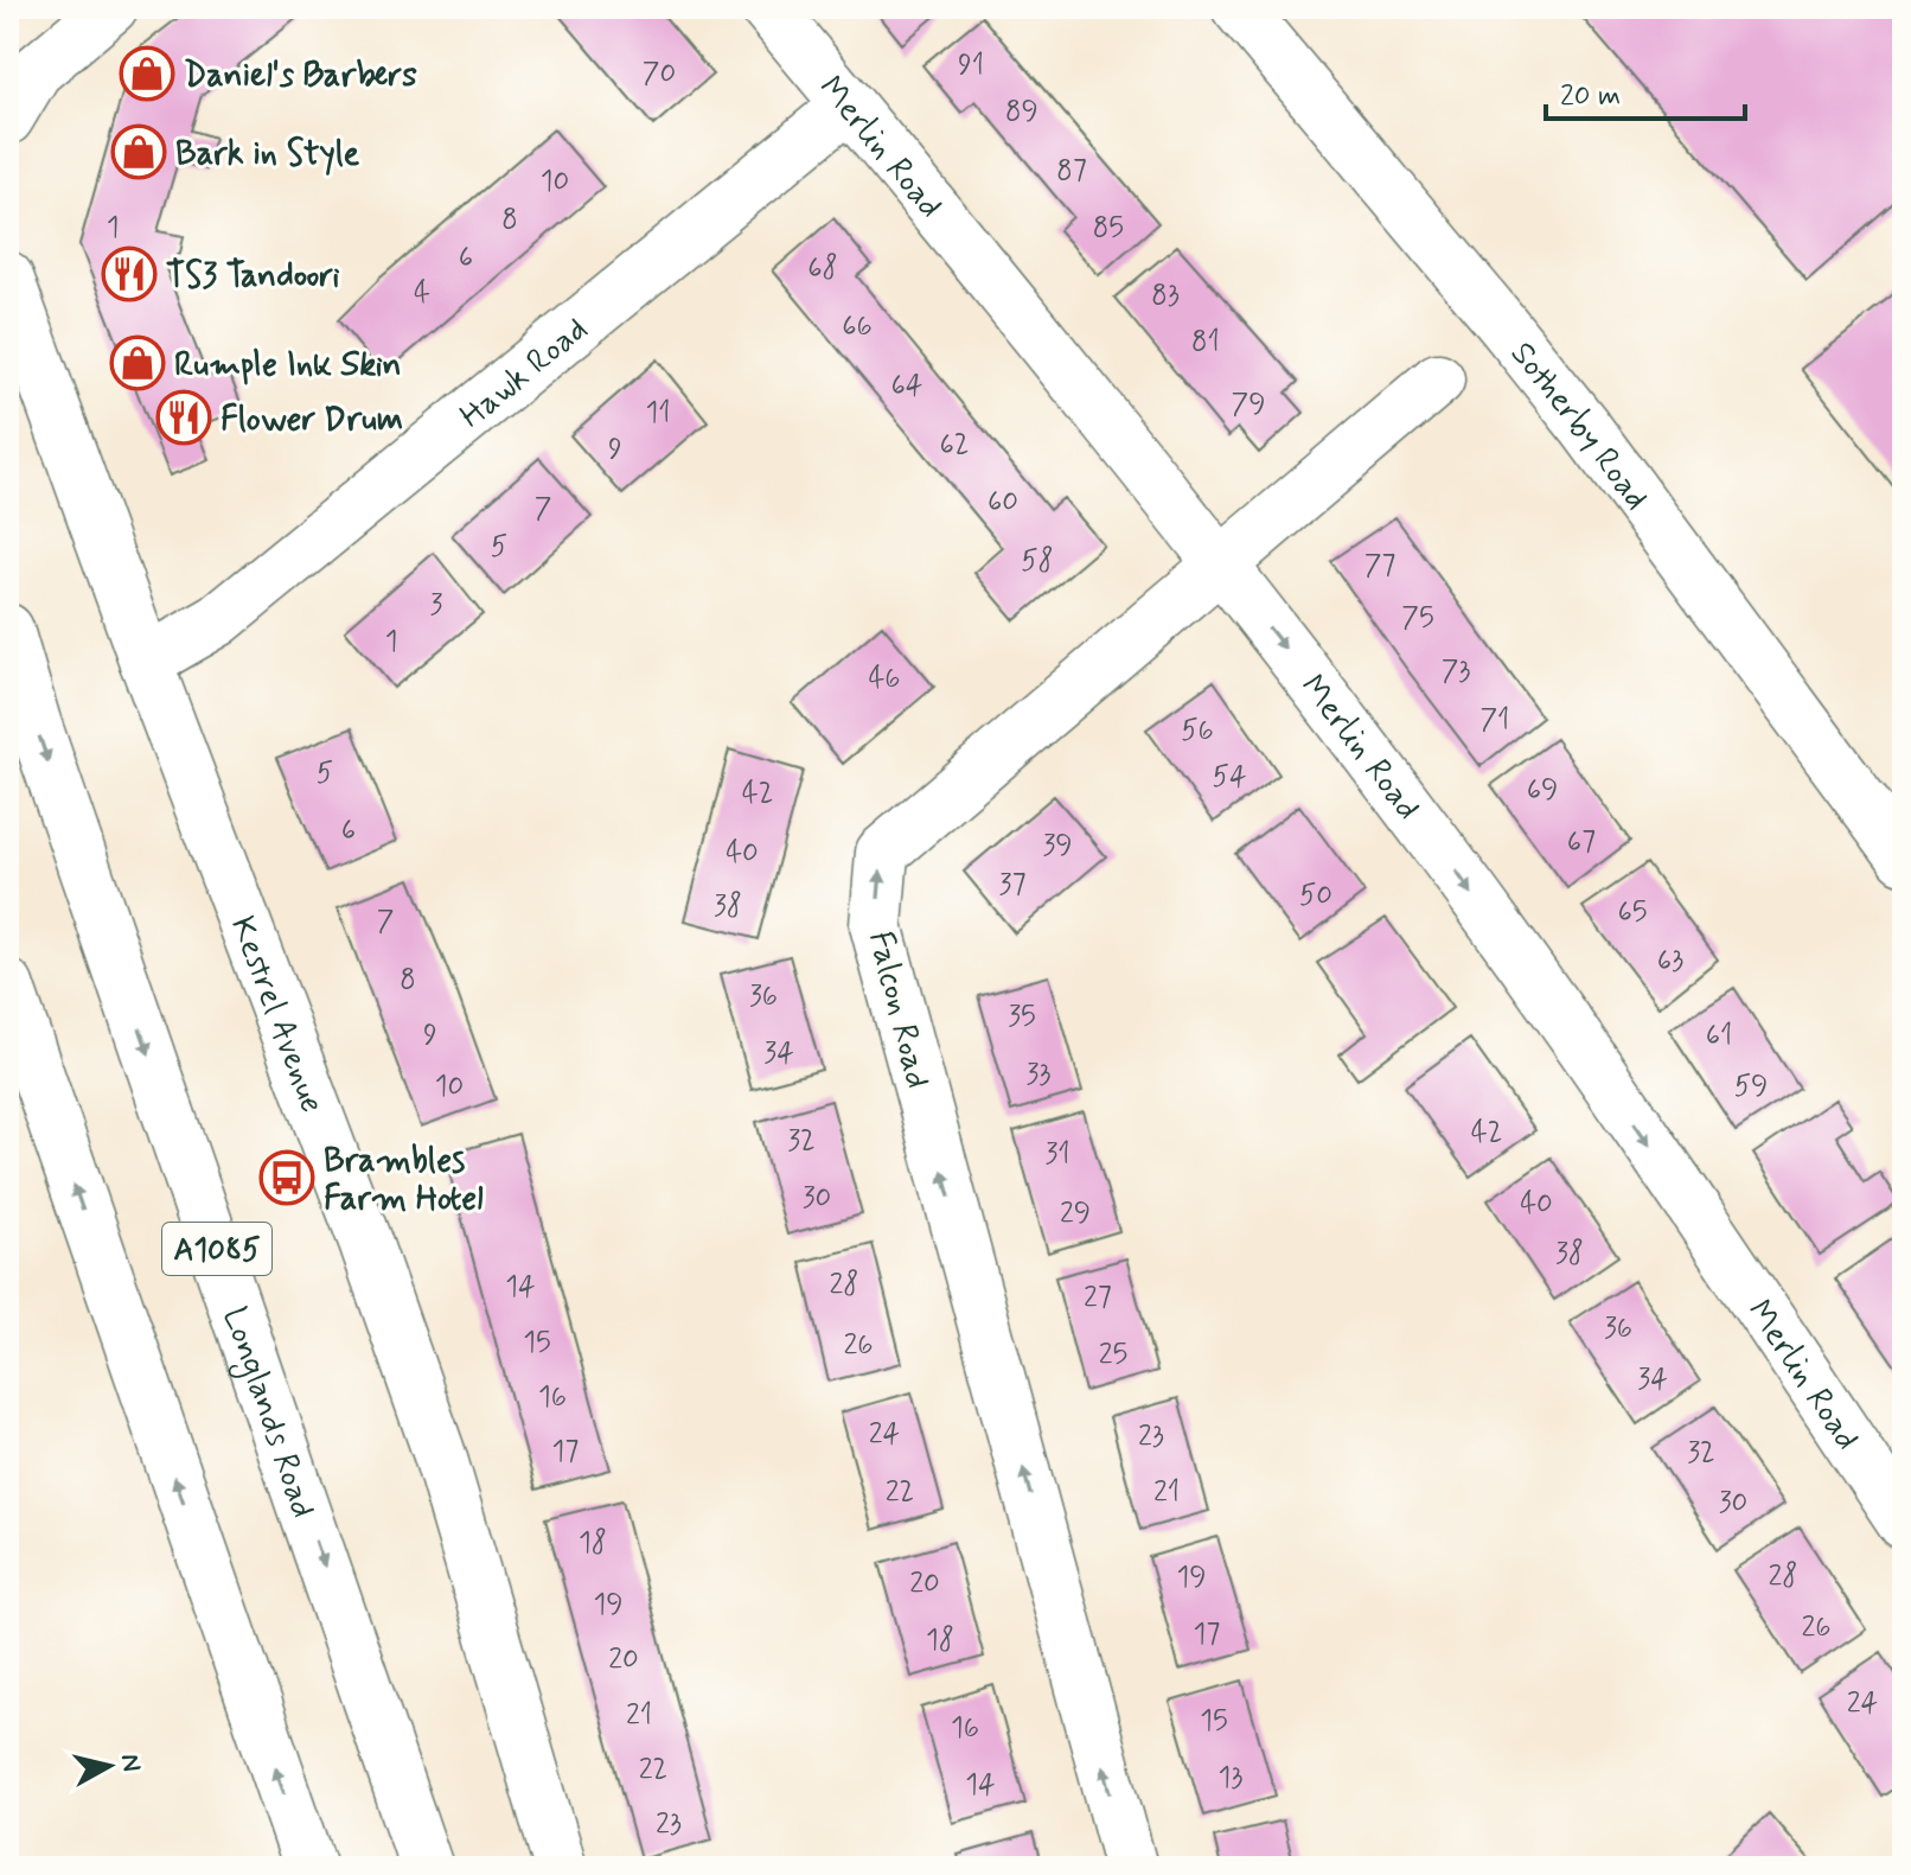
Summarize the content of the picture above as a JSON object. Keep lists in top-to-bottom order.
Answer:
{
  "streets": {
    "street": [
      "Merlin Road",
      "Hawk Road",
      "Sotherby Road",
      "Falcon Road",
      "Kestrel Avenue",
      "A1085",
      "Longlands Road"
    ]
  },
  "crossings": [
    ["Merlin Road", "Hawk Road"],
    ["Merlin Road", "Falcon Road"],
    ["Hawk Road", "Kestrel Avenue"]
  ],
  "one_way": ["Merlin Road", "Falcon Road"],
  "places": {
    "shop": ["Daniel's Barbers", "Bark in Style", "Rumple Ink Skin"],
    "restaurant": ["TS3 Tandoori", "Flower Drum"],
    "bus stop": ["Brambles Farm Hotel"]
  },
  "house_numbers": [
    "91",
    "70",
    "89",
    "87",
    "10",
    "8",
    "1",
    "85",
    "6",
    "68",
    "4",
    "83",
    "66",
    "81",
    "64",
    "79",
    "11",
    "62",
    "9",
    "60",
    "7",
    "5",
    "58",
    "77",
    "3",
    "75",
    "1",
    "73",
    "46",
    "71",
    "56",
    "5",
    "54",
    "69",
    "42",
    "6",
    "67",
    "39",
    "40",
    "37",
    "50",
    "38",
    "65",
    "7",
    "63",
    "8",
    "36",
    "35",
    "9",
    "61",
    "34",
    "33",
    "10",
    "59",
    "42",
    "32",
    "31",
    "30",
    "40",
    "29",
    "38",
    "28",
    "14",
    "27",
    "36",
    "15",
    "26",
    "25",
    "34",
    "16",
    "24",
    "23",
    "17",
    "32",
    "22",
    "21",
    "30",
    "18",
    "28",
    "19",
    "20",
    "19",
    "26",
    "17",
    "18",
    "20",
    "24",
    "21",
    "15",
    "16",
    "22",
    "13",
    "14",
    "23"
  ],
  "scale_bar": "20 m",
  "north": "right"
}
